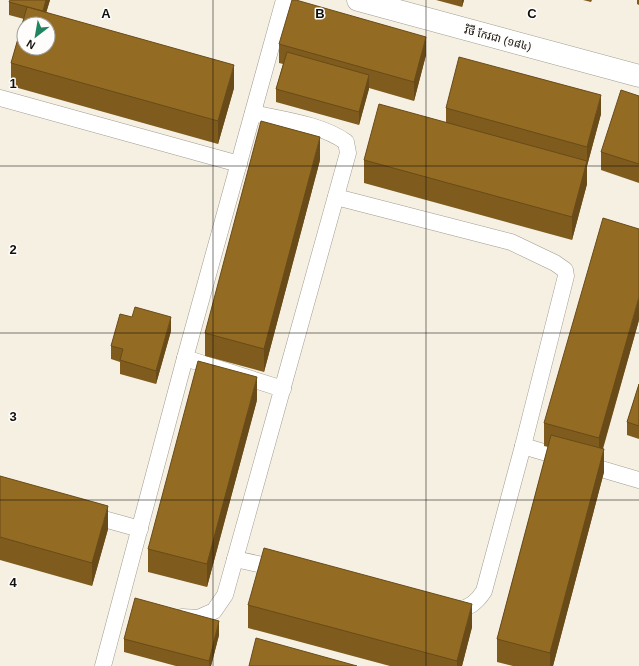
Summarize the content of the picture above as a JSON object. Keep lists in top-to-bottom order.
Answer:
{
  "streets": {
    "street": ["វិថី កែវជា (១៨៤)"]
  },
  "north": "bottom left",
  "grid": {
    "columns": ["A", "B", "C"],
    "rows": [
      "1",
      "2",
      "3",
      "4"
    ]
  }
}
